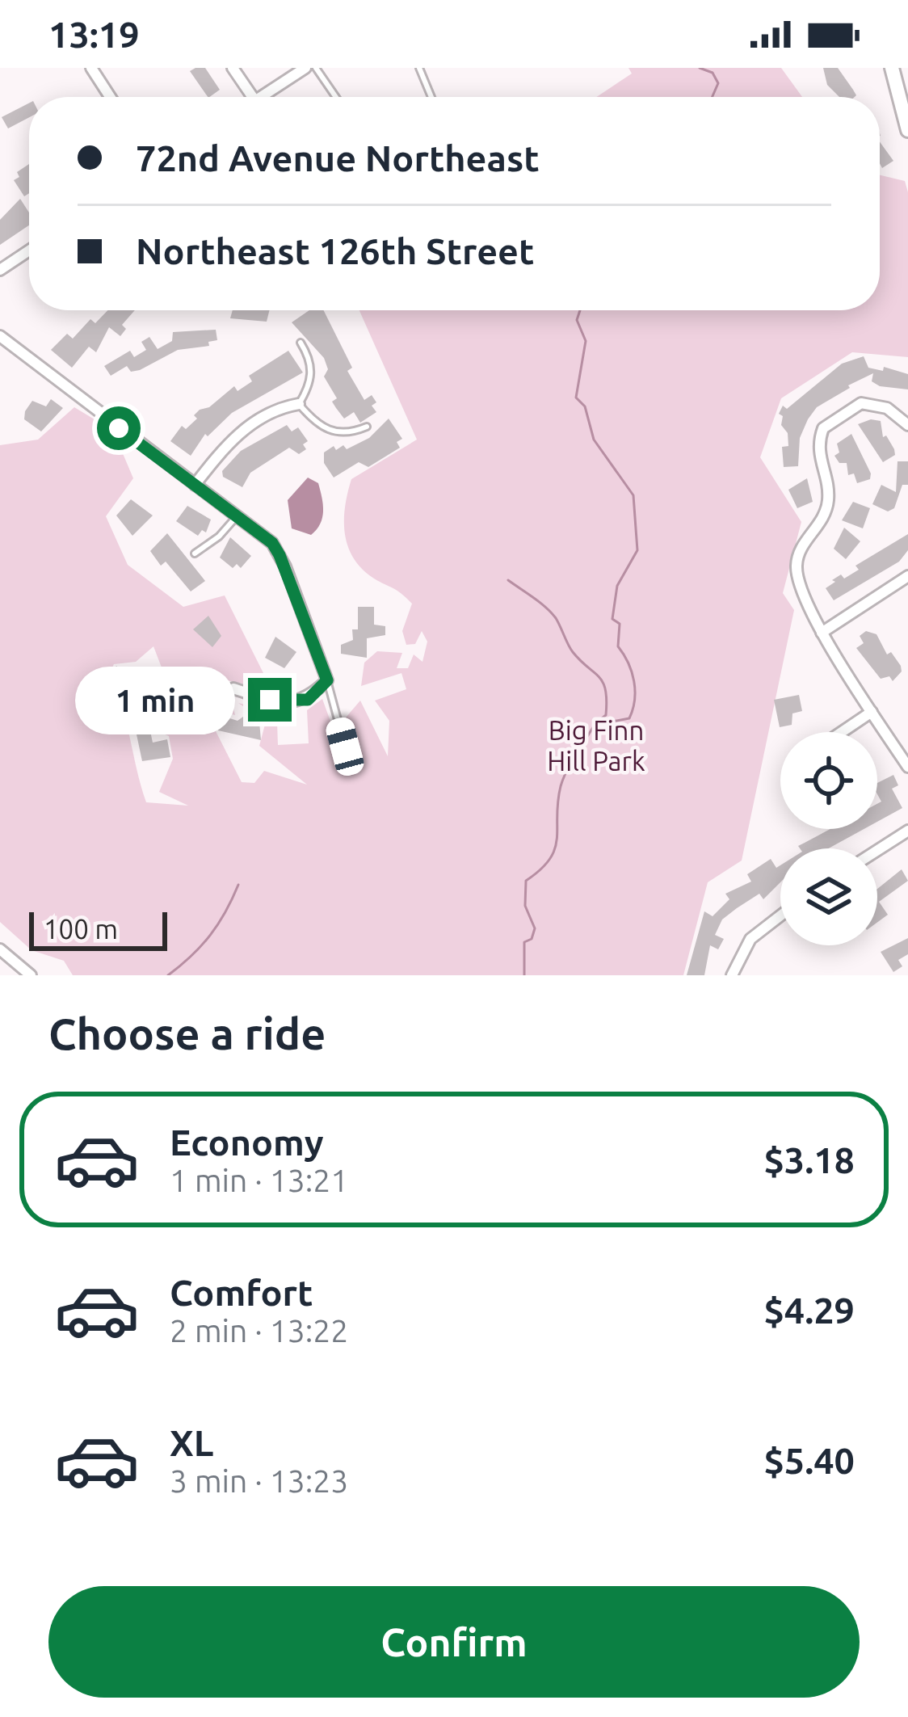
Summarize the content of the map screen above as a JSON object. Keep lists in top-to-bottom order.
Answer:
{
  "parks": ["Big Finn Hill Park"],
  "scale_bar": "100 m",
  "page": {
    "status": "13:19",
    "banner": ["72nd Avenue Northeast", "Northeast 126th Street"],
    "bubble": "1 min",
    "scale": "100 m",
    "heading": "Choose a ride",
    "list": [
      {
        "name": "Economy",
        "note": "1 min · 13:21",
        "value": "$3.18"
      },
      {
        "name": "Comfort",
        "note": "2 min · 13:22",
        "value": "$4.29"
      },
      {
        "name": "XL",
        "note": "3 min · 13:23",
        "value": "$5.40"
      }
    ],
    "buttons": "Confirm"
  }
}
